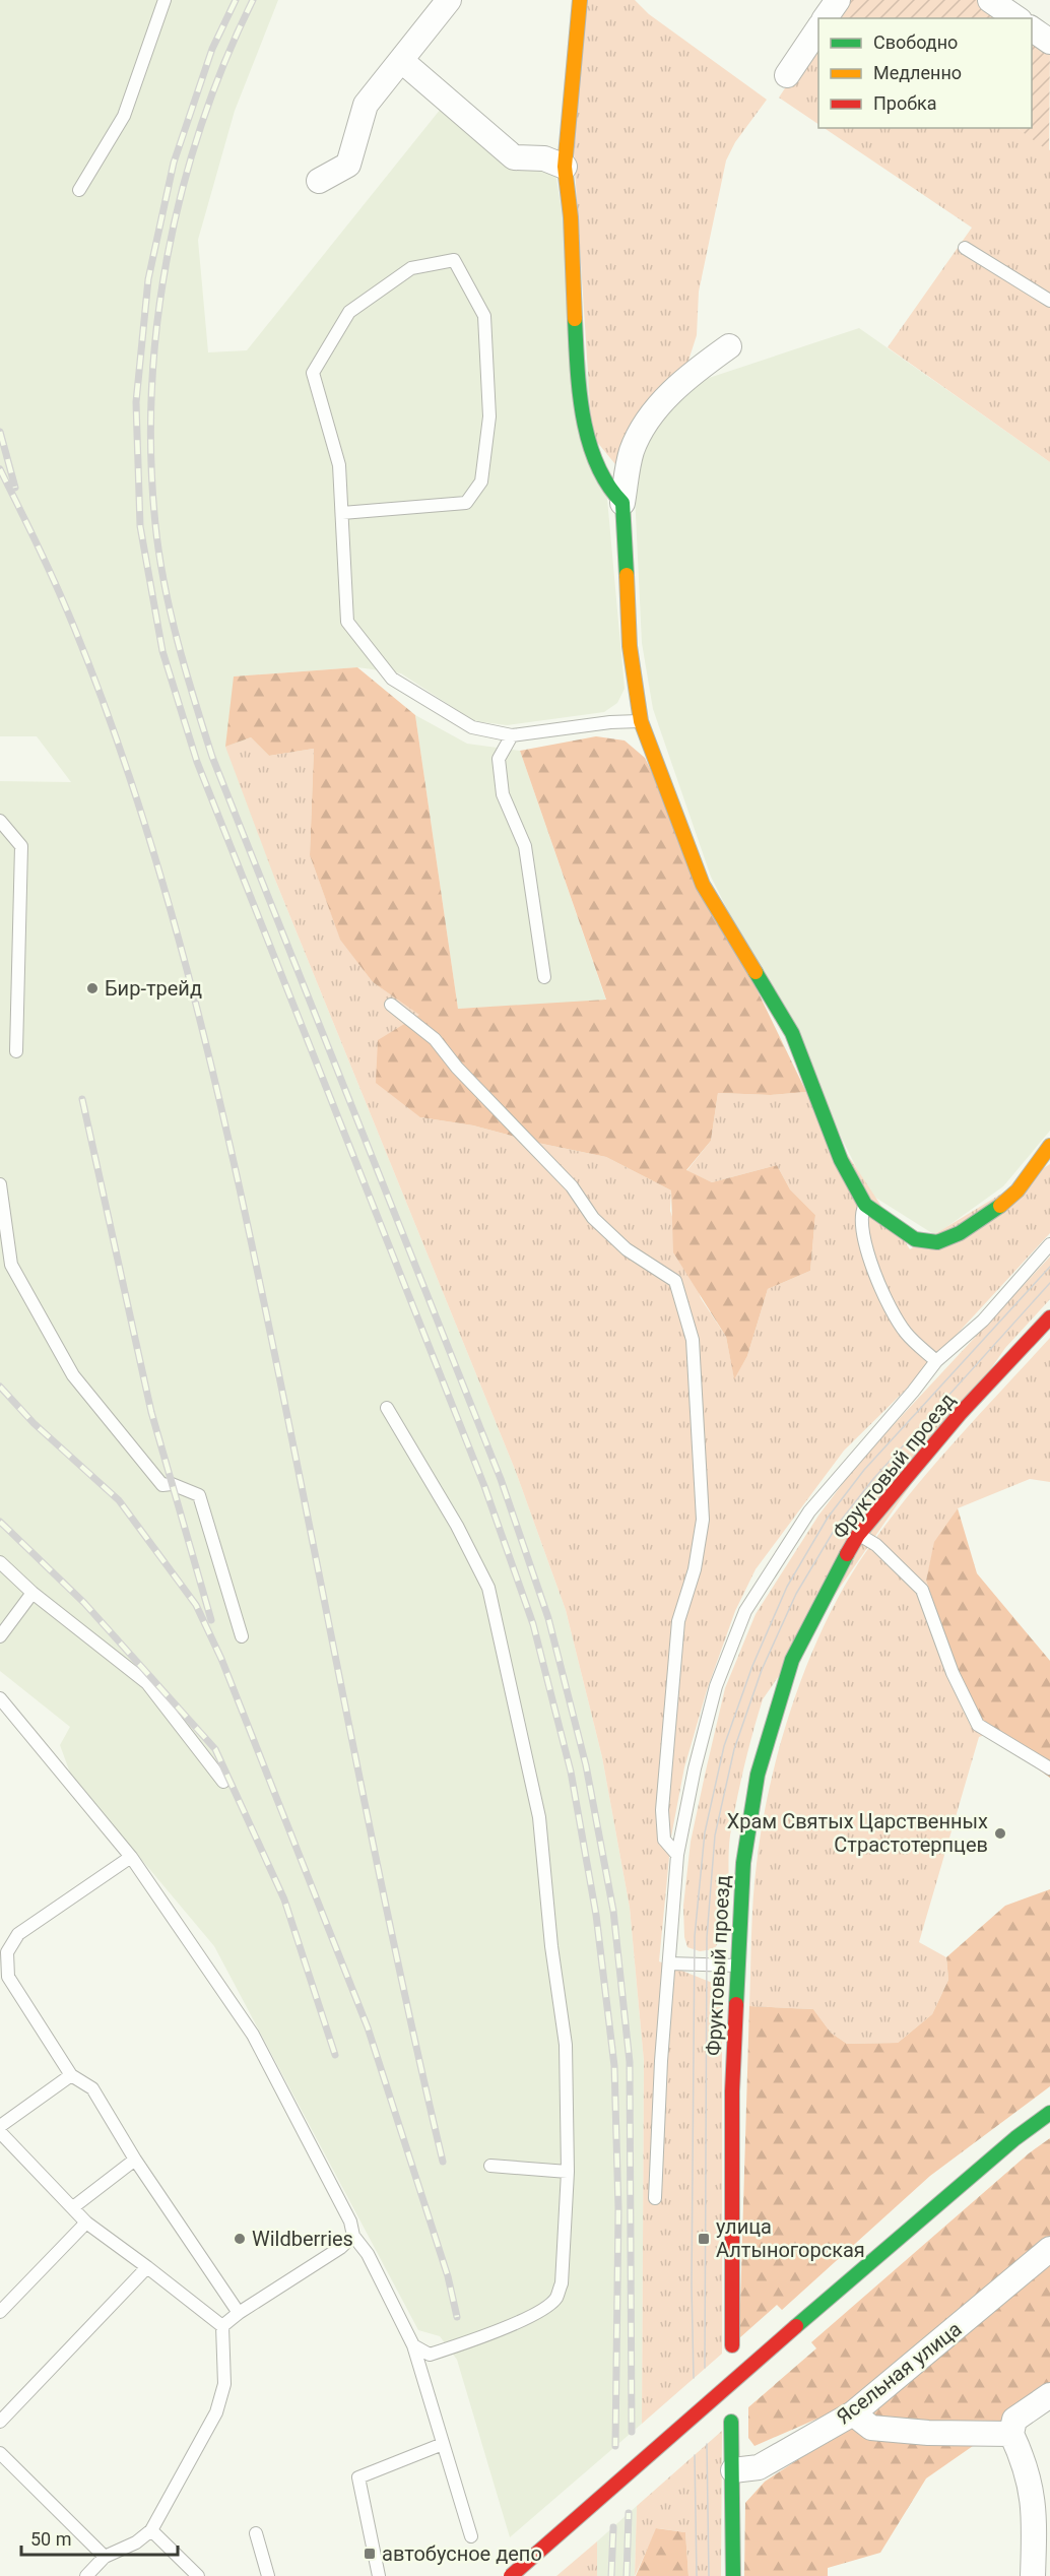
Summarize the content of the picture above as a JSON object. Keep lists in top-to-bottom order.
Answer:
{
  "streets": {
    "street": ["Фруктовый проезд", "Ясельная улица"]
  },
  "places": {
    "other": ["Бир-трейд", "Храм Святых Царственных Страстотерпцев", "Wildberries"],
    "transit": ["улица Алтыногорская", "автобусное депо"]
  },
  "legend": ["Свободно", "Медленно", "Пробка"],
  "scale_bar": "50 m"
}
